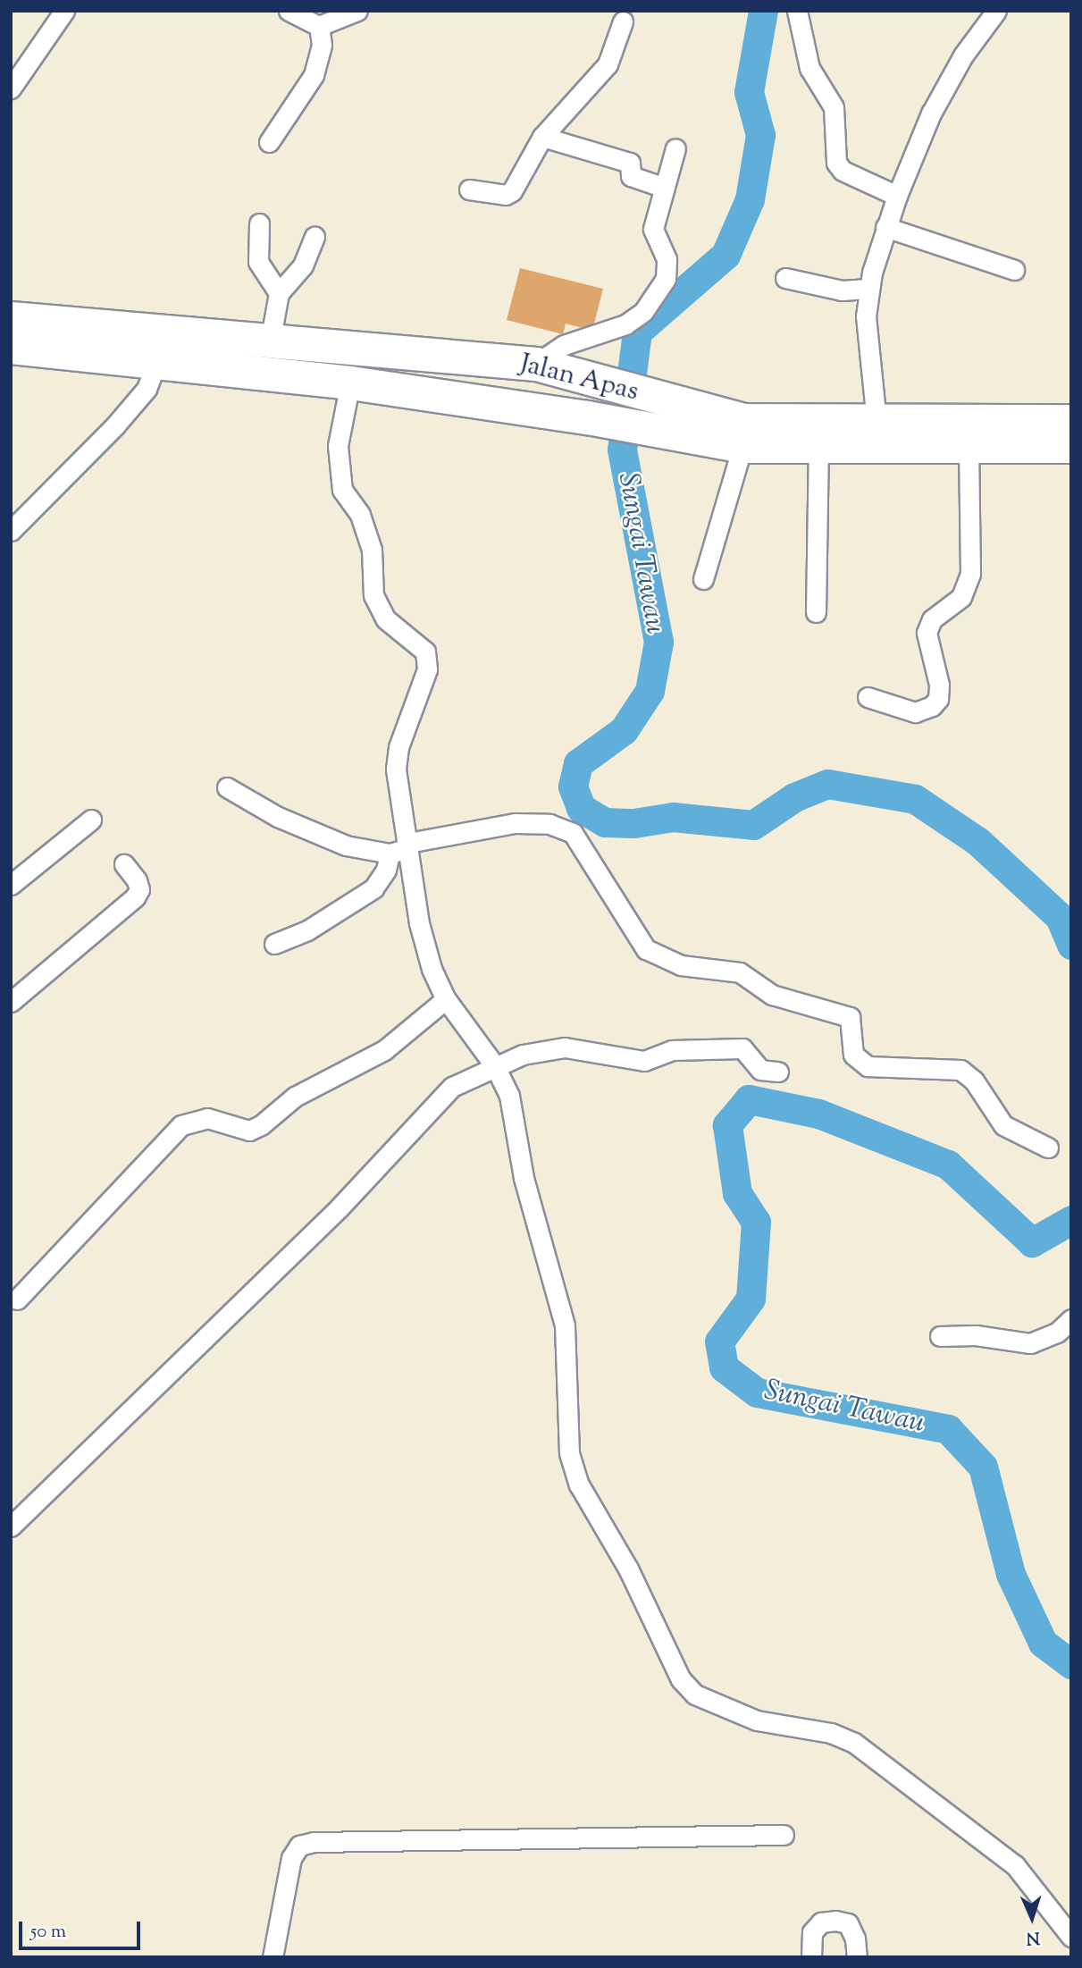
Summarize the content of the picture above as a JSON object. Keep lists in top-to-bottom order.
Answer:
{
  "streets": {
    "highway": ["Jalan Apas"]
  },
  "water": ["Sungai Tawau"],
  "scale_bar": "50 m",
  "north": "bottom"
}
